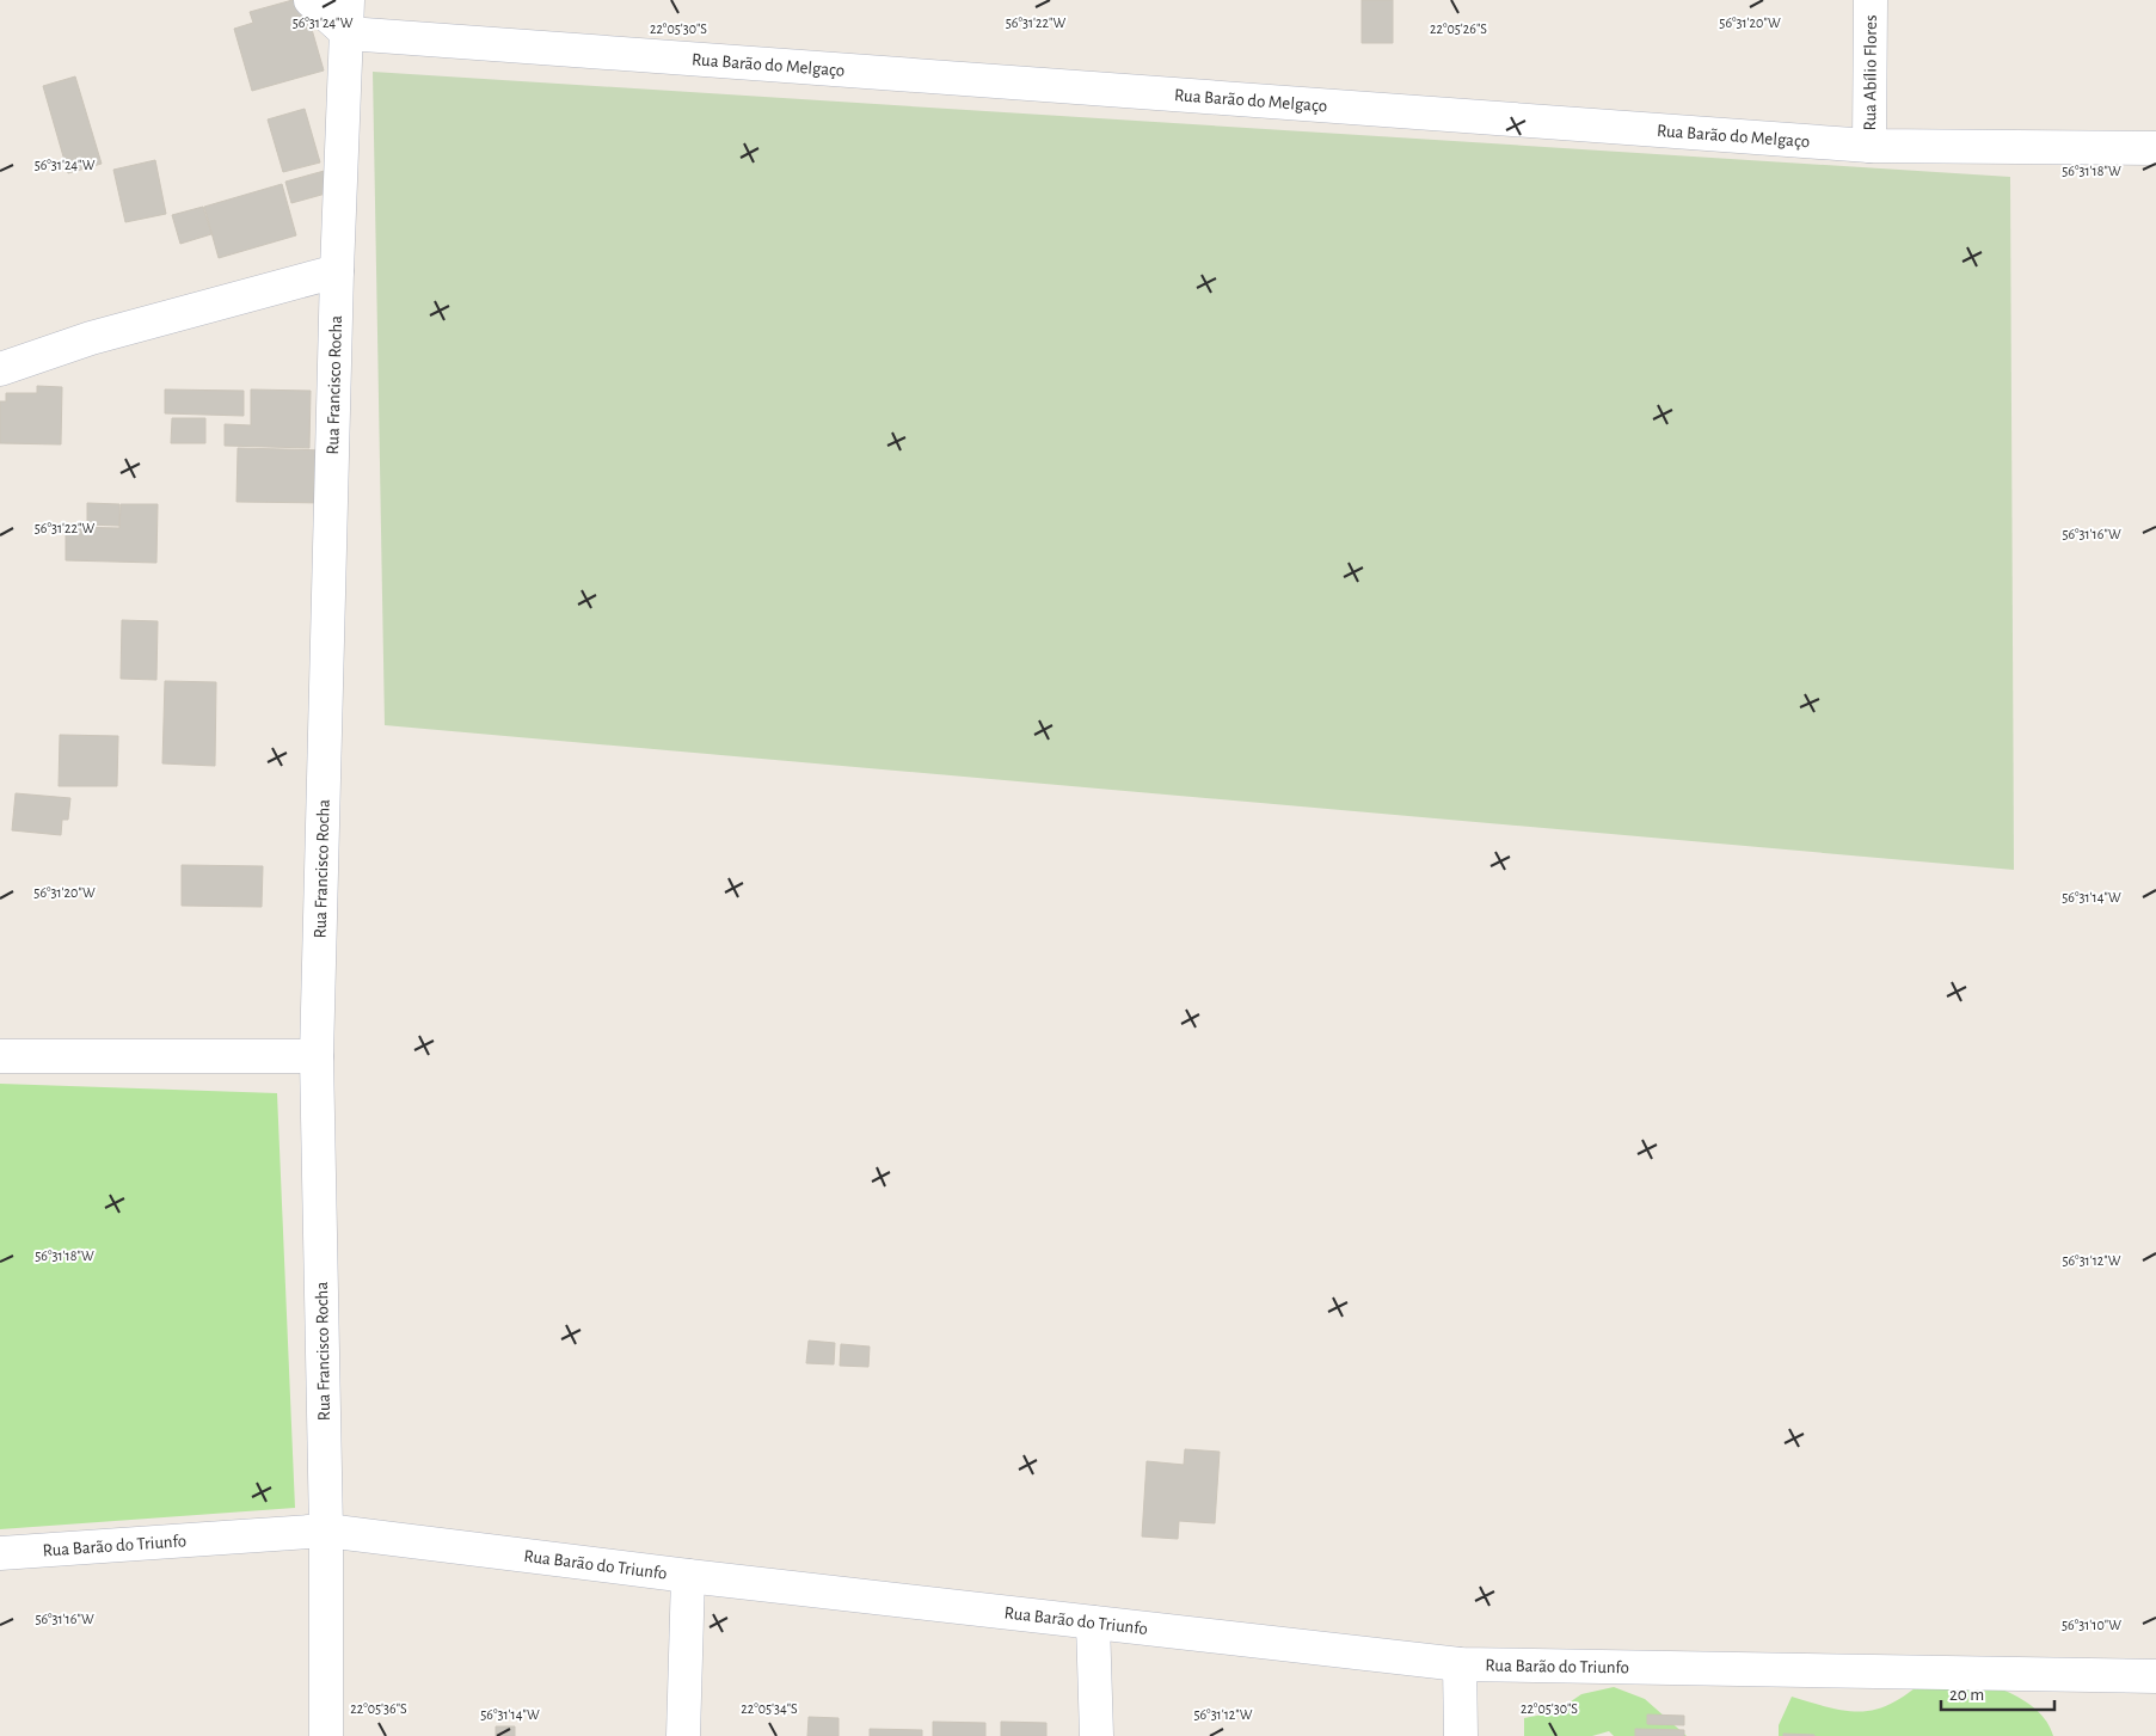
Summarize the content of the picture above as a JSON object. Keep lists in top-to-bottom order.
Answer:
{
  "streets": {
    "street": [
      "Rua Barão do Melgaço",
      "Rua Abílio Flores",
      "Rua Francisco Rocha",
      "Rua Barão do Triunfo"
    ]
  },
  "crossings": [
    ["Rua Barão do Melgaço", "Rua Abílio Flores"],
    ["Rua Barão do Melgaço", "Rua Francisco Rocha"],
    ["Rua Francisco Rocha", "Rua Barão do Triunfo"]
  ],
  "scale_bar": "20 m",
  "coordinates": [
    "56°31'24\"W",
    "56°31'22\"W",
    "56°31'20\"W",
    "22°05'30\"S",
    "22°05'26\"S",
    "56°31'18\"W",
    "56°31'16\"W",
    "56°31'14\"W",
    "56°31'12\"W",
    "56°31'10\"W",
    "22°05'36\"S",
    "22°05'34\"S"
  ]
}
